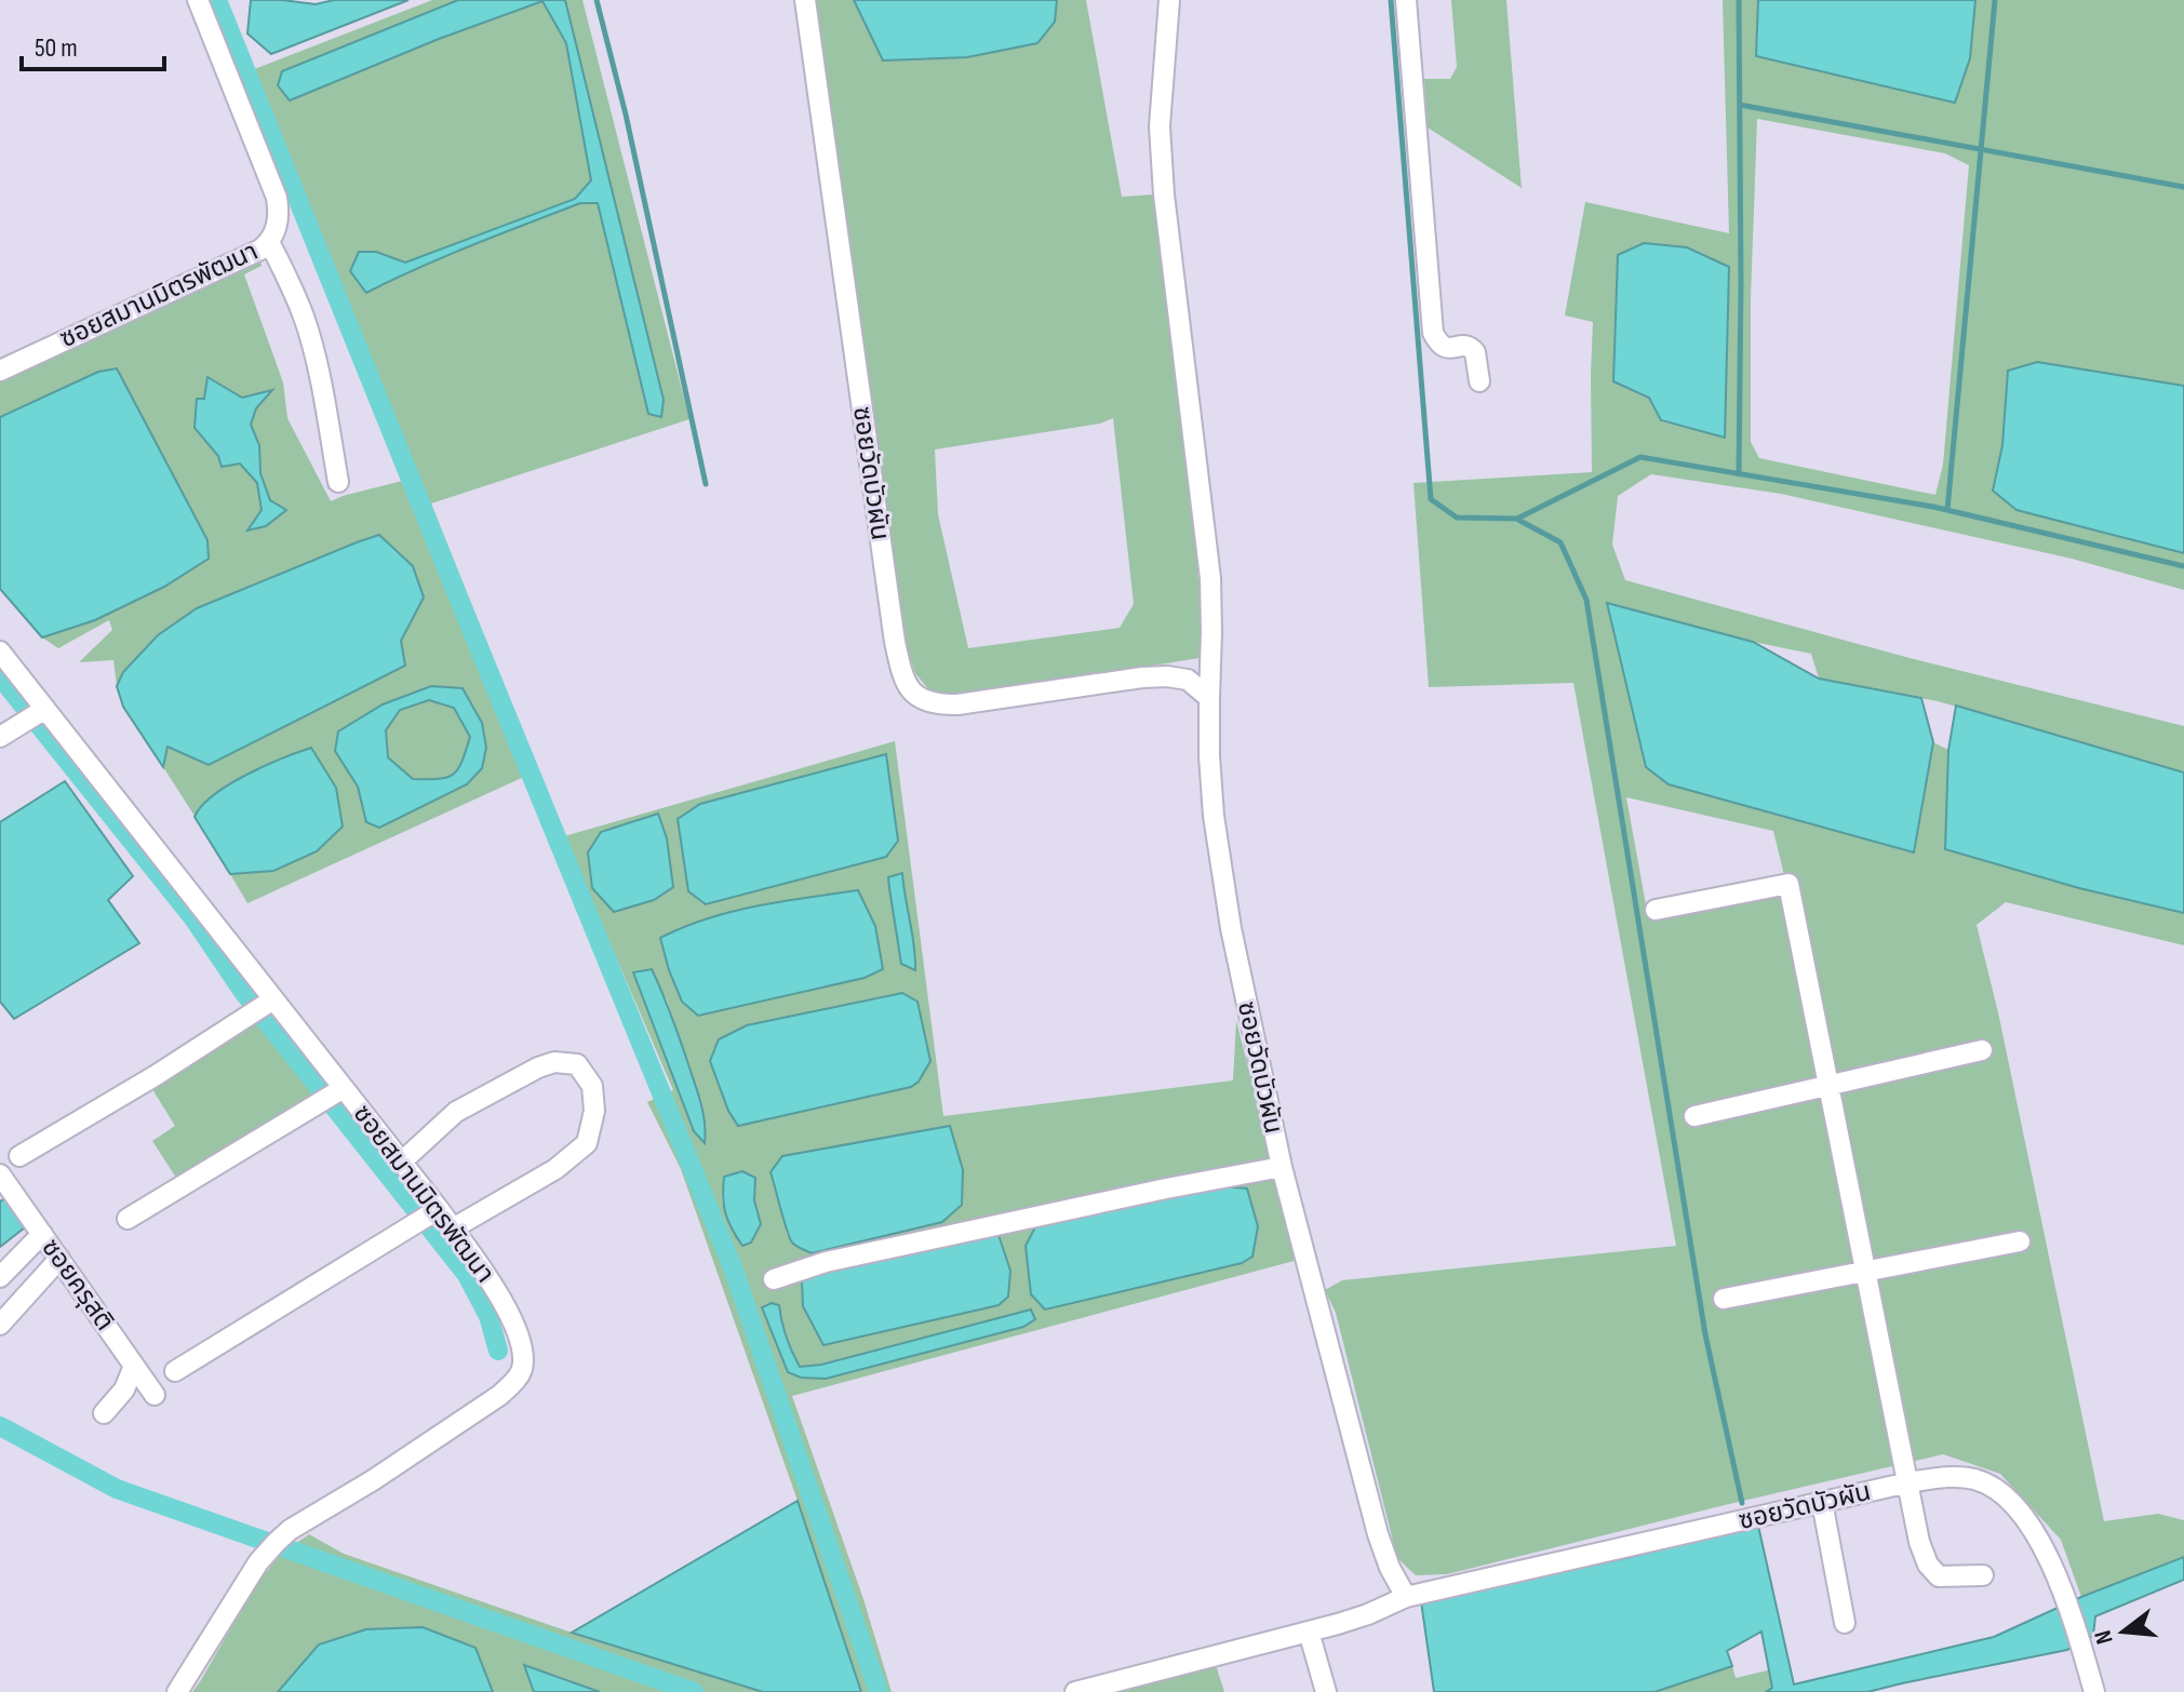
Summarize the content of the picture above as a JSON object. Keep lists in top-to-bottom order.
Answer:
{
  "streets": {
    "street": ["ซอยสมานมิตรพัฒนา", "ซอยวัดบัวผัน", "ซอยครุสติ"]
  },
  "scale_bar": "50 m",
  "north": "left"
}
